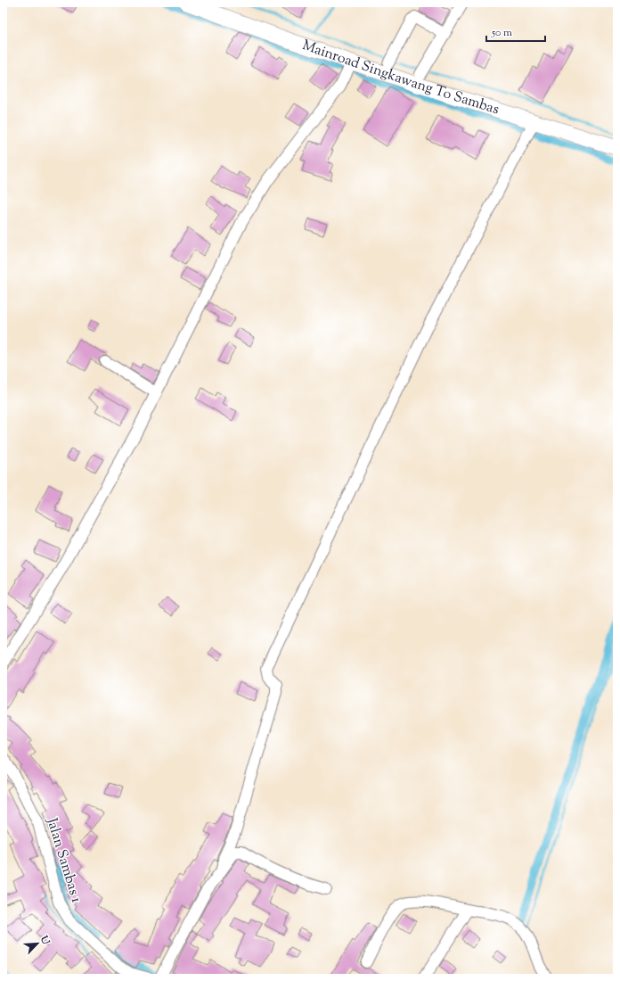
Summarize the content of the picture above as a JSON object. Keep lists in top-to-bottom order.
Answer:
{
  "streets": {
    "highway": ["Mainroad Singkawang To Sambas"],
    "street": ["Jalan Sambas 1"]
  },
  "scale_bar": "50 m",
  "north": "top right"
}
